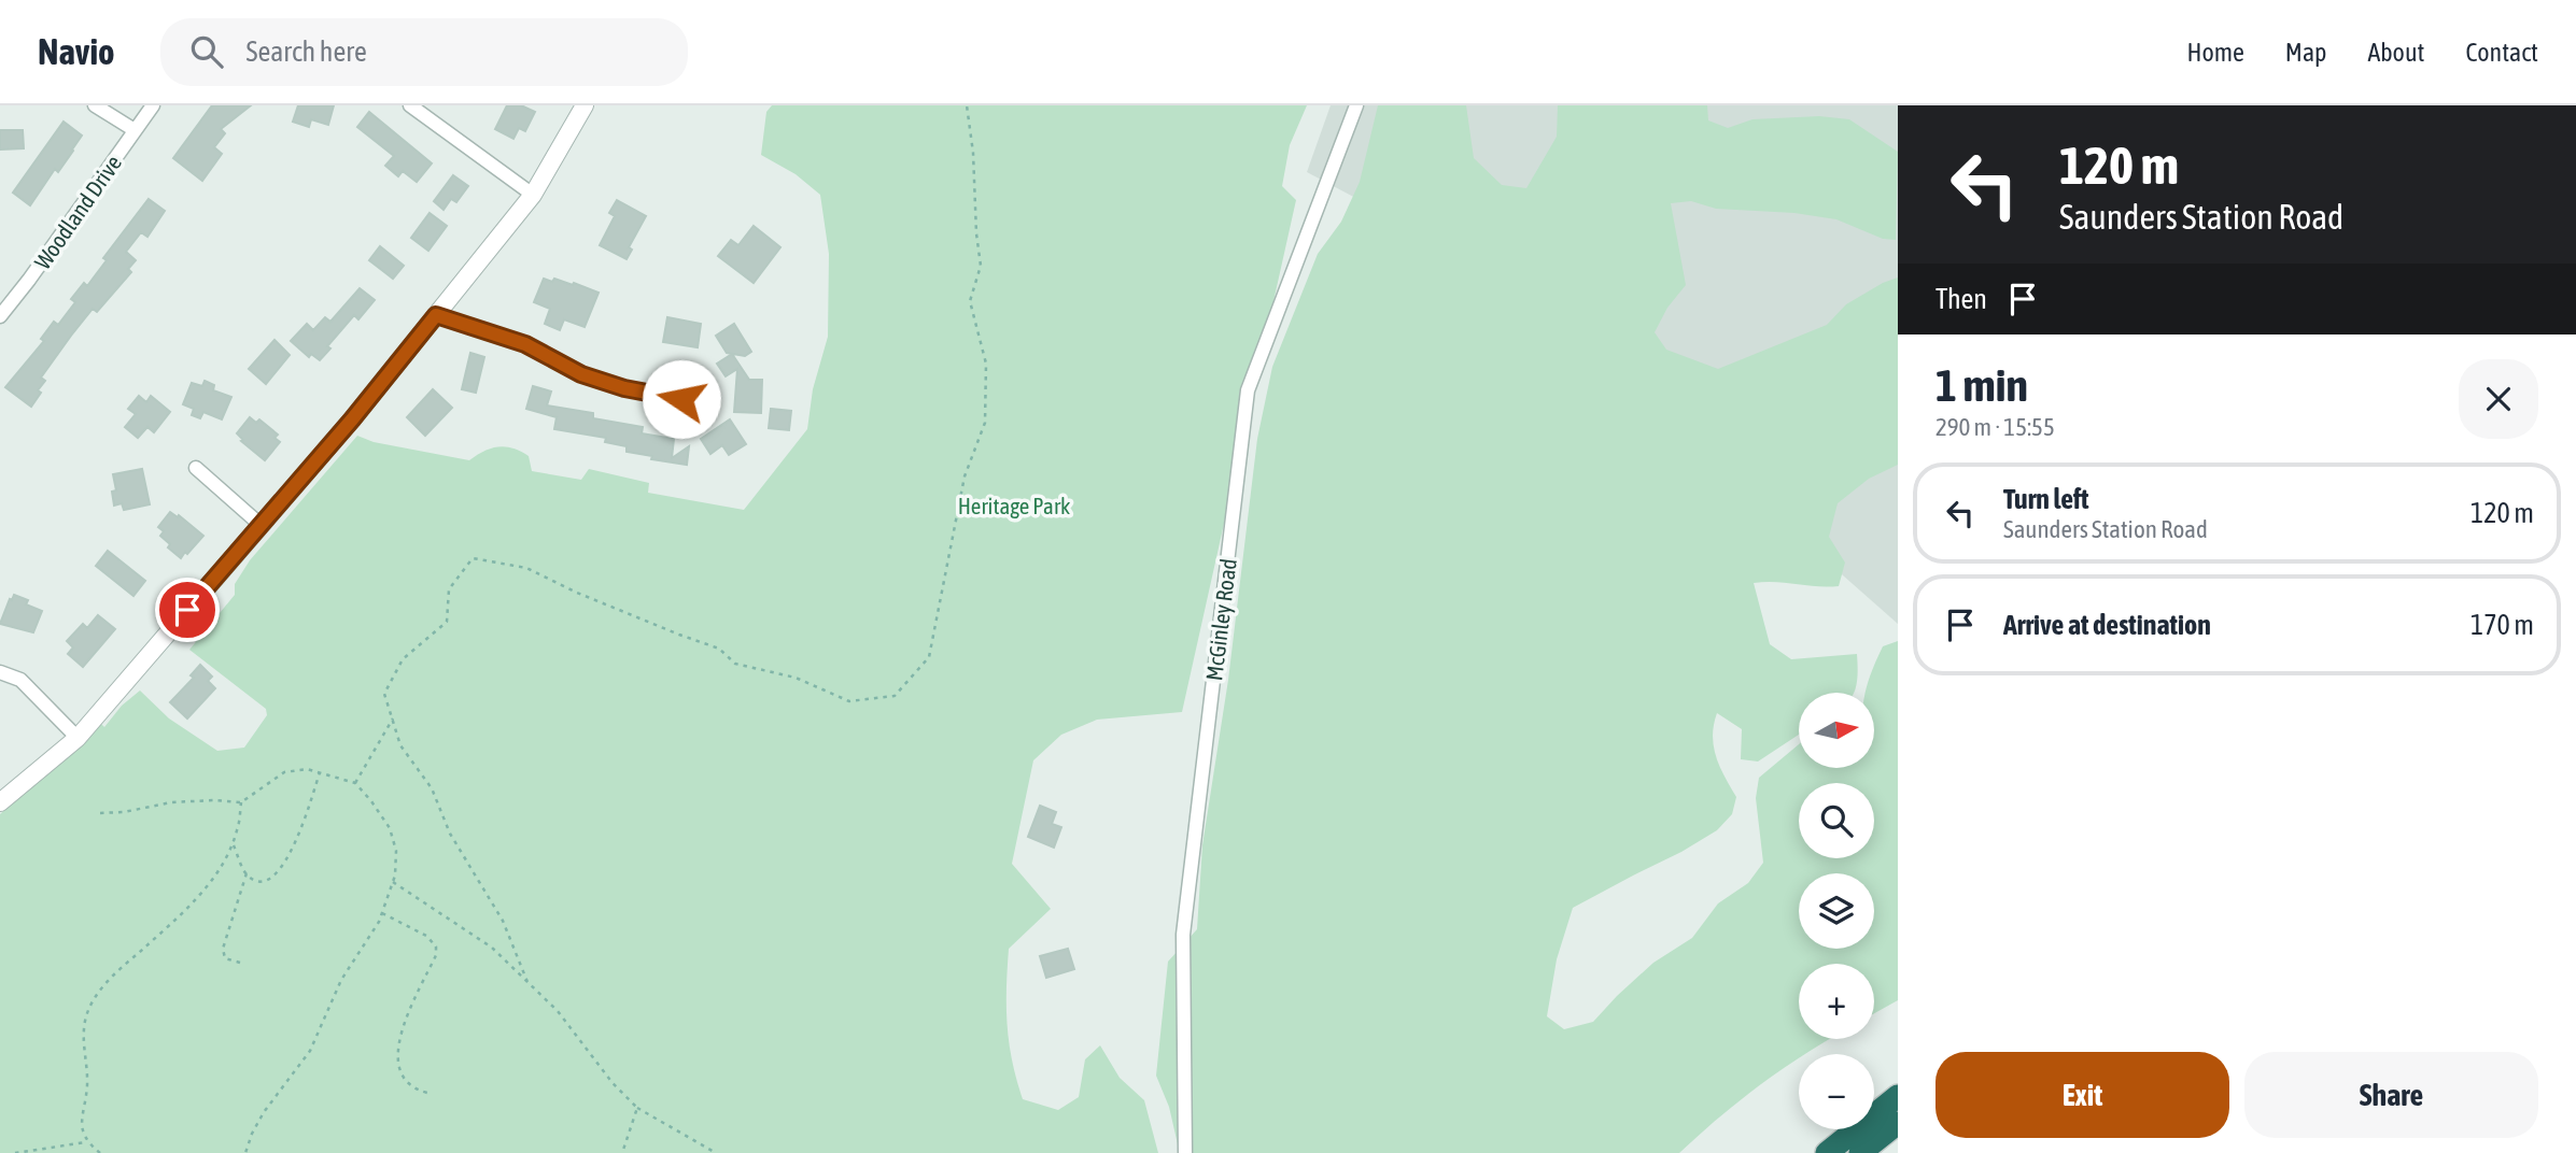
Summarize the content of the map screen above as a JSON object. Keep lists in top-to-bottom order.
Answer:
{
  "streets": {
    "street": ["Woodland Drive", "McGinley Road"]
  },
  "parks": ["Heritage Park"],
  "north": "right",
  "page": {
    "header": "Navio",
    "search": "Search here",
    "nav": [
      "Home",
      "Map",
      "About",
      "Contact"
    ],
    "turn": ["120 m", "Saunders Station Road"],
    "then": "Then",
    "heading": ["1 min", "290 m · 15:55"],
    "list": [
      {
        "name": "Turn left",
        "note": "Saunders Station Road",
        "value": "120 m"
      },
      {
        "name": "Arrive at destination",
        "value": "170 m"
      }
    ],
    "map_buttons": ["+", "−"],
    "buttons": ["Exit", "Share"]
  }
}
